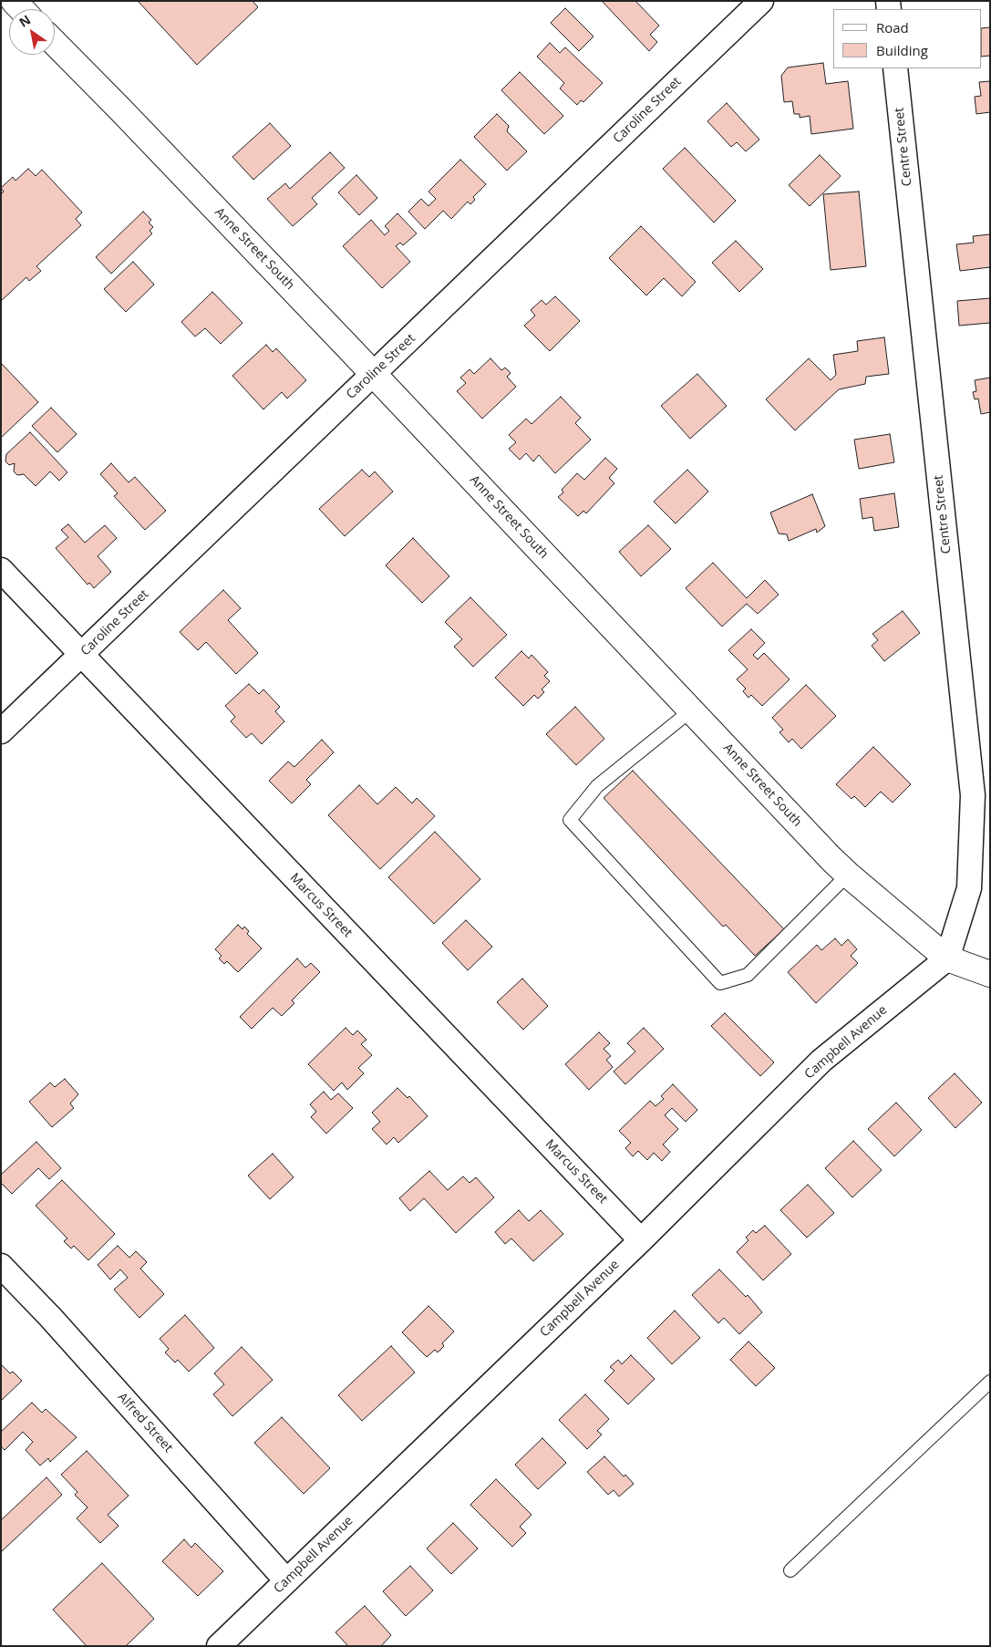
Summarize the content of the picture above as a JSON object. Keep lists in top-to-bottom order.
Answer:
{
  "streets": {
    "street": [
      "Caroline Street",
      "Centre Street",
      "Anne Street South",
      "Marcus Street",
      "Campbell Avenue",
      "Alfred Street"
    ]
  },
  "crossings": [
    ["Caroline Street", "Anne Street South"],
    ["Caroline Street", "Marcus Street"],
    ["Centre Street", "Anne Street South"],
    ["Centre Street", "Campbell Avenue"],
    ["Anne Street South", "Campbell Avenue"],
    ["Marcus Street", "Campbell Avenue"],
    ["Campbell Avenue", "Alfred Street"]
  ],
  "legend": ["Road", "Building"],
  "north": "top left"
}
